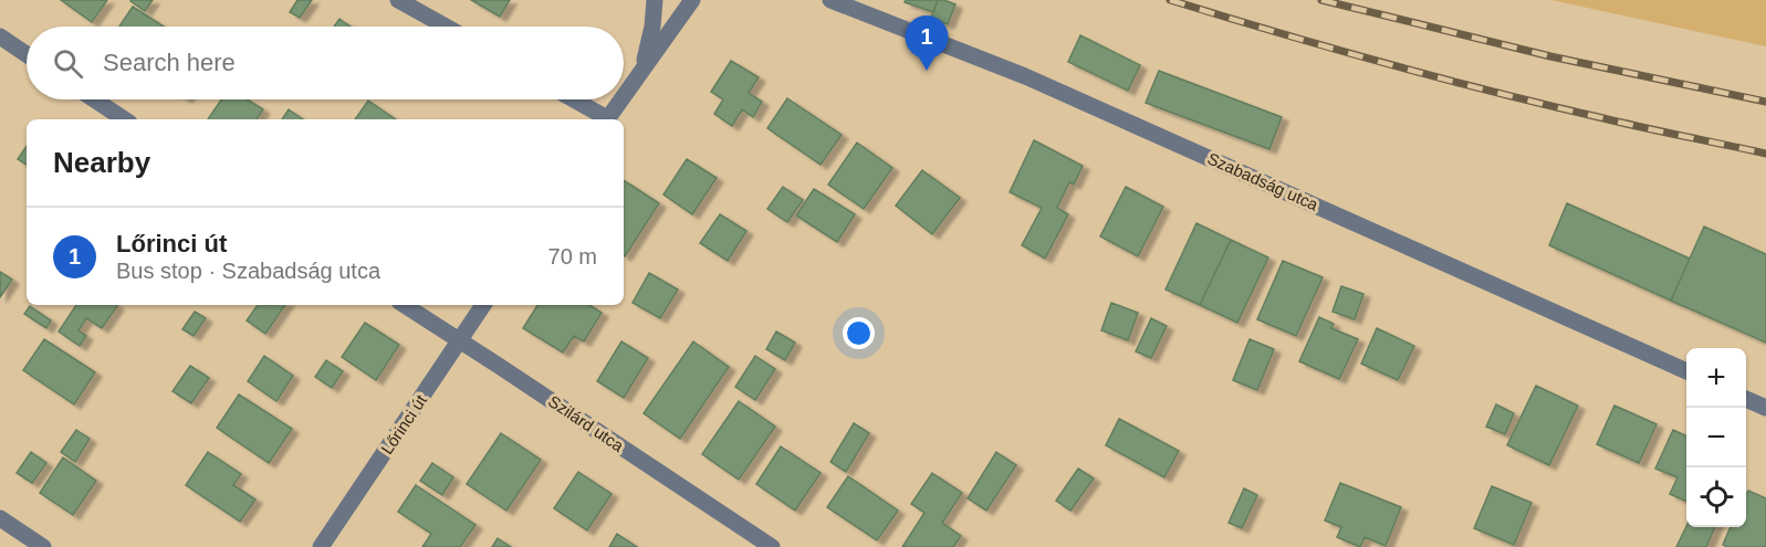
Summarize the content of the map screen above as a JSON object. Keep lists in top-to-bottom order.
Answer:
{
  "streets": {
    "street": ["Szabadság utca", "Szilárd utca", "Lőrinci út"]
  },
  "crossings": [
    ["Szilárd utca", "Lőrinci út"]
  ],
  "page": {
    "pins": "1",
    "search": "Search here",
    "heading": "Nearby",
    "list": [
      {
        "mark": "1",
        "name": "Lőrinci út",
        "note": "Bus stop · Szabadság utca",
        "value": "70 m"
      }
    ],
    "map_buttons": ["+", "−"]
  }
}
